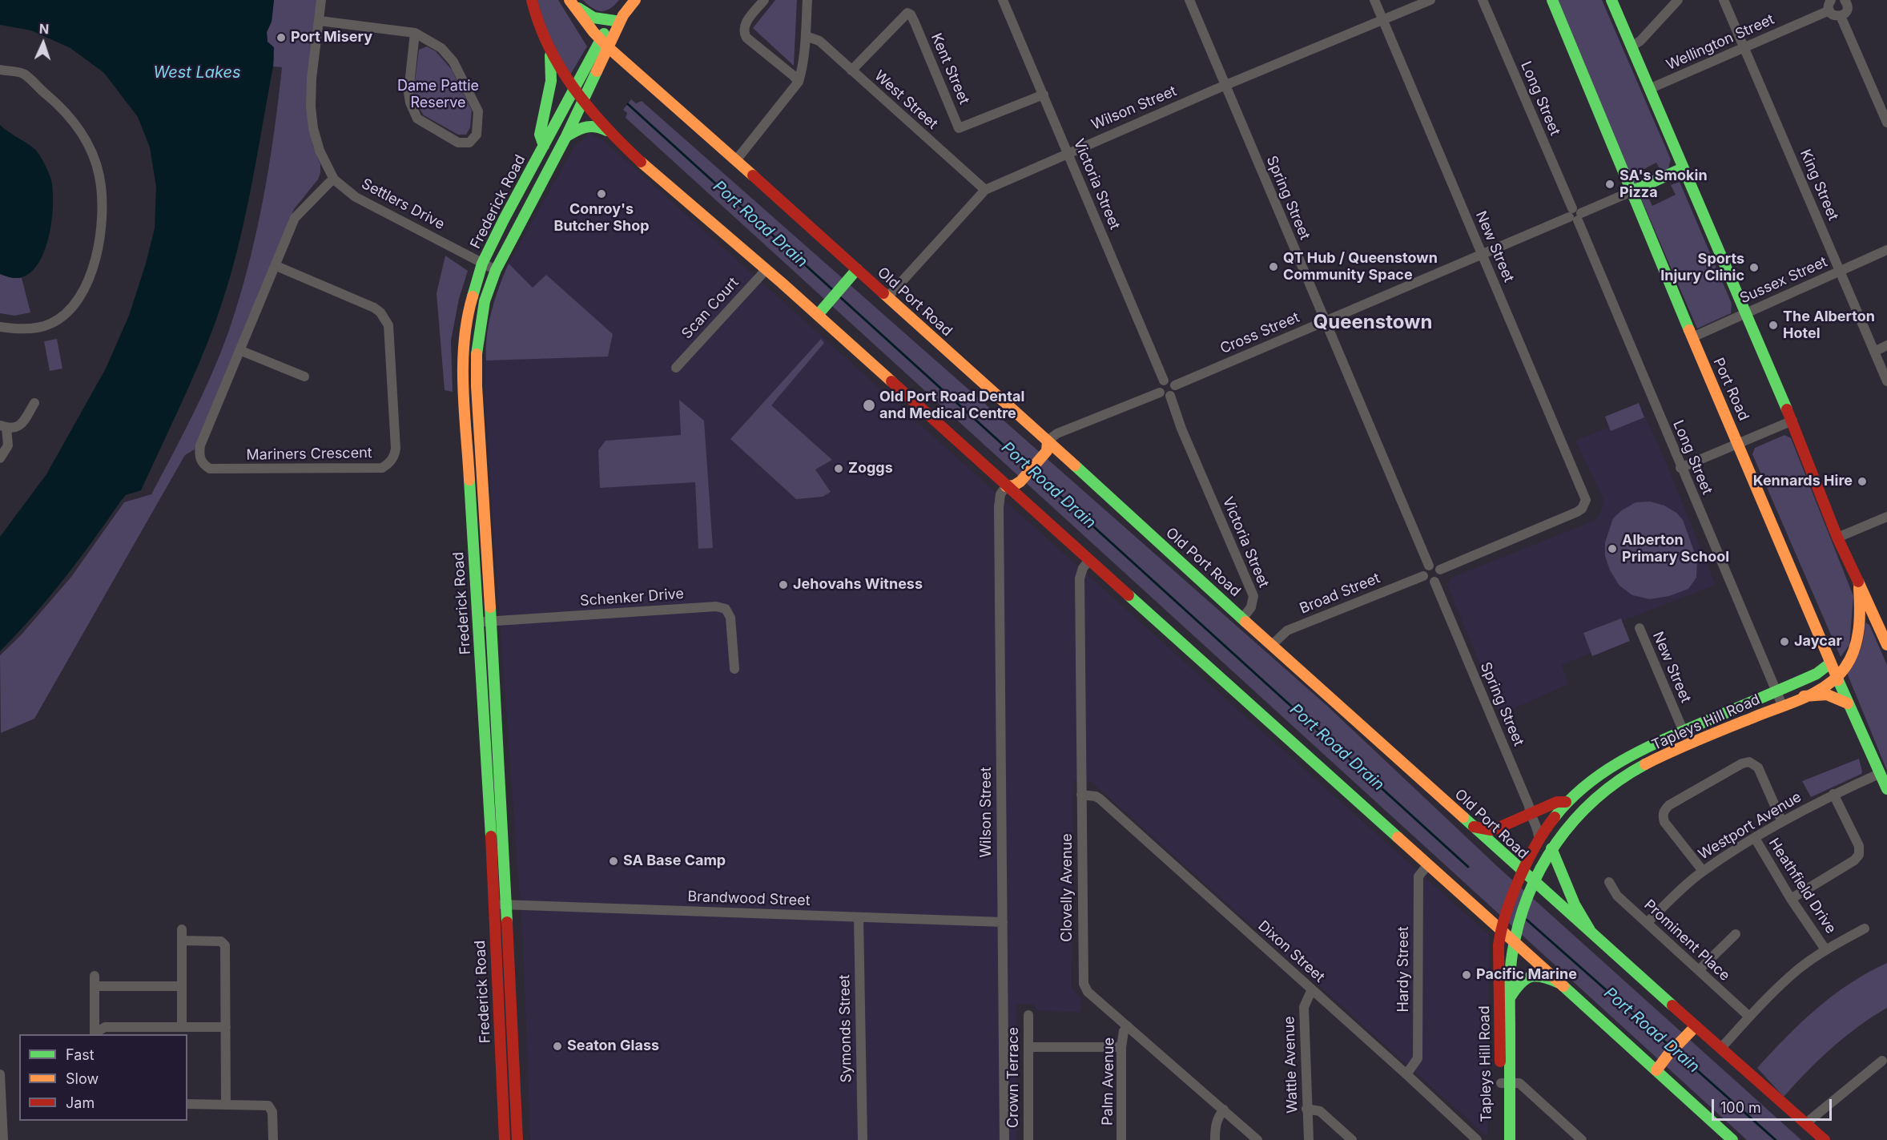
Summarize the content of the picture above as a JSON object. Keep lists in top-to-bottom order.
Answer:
{
  "streets": {
    "main road": [
      "Frederick Road",
      "Old Port Road",
      "Port Road",
      "Tapleys Hill Road"
    ],
    "street": [
      "Wellington Street",
      "Kent Street",
      "Long Street",
      "West Street",
      "Wilson Street",
      "Victoria Street",
      "King Street",
      "Spring Street",
      "Settlers Drive",
      "New Street",
      "Sussex Street",
      "Scan Court",
      "Cross Street",
      "Mariners Crescent",
      "Broad Street",
      "Schenker Drive",
      "Westport Avenue",
      "Heathfield Drive",
      "Clovelly Avenue",
      "Brandwood Street",
      "Prominent Place",
      "Dixon Street",
      "Hardy Street",
      "Symonds Street",
      "Wattle Avenue",
      "Crown Terrace",
      "Palm Avenue"
    ]
  },
  "crossings": [
    ["Wellington Street", "King Street"],
    ["Kent Street", "West Street"],
    ["Kent Street", "Victoria Street"],
    ["Long Street", "Cross Street"],
    ["Long Street", "Tapleys Hill Road"],
    ["West Street", "Wilson Street"],
    ["Wilson Street", "Victoria Street"],
    ["Wilson Street", "Spring Street"],
    ["Wilson Street", "New Street"],
    ["Wilson Street", "Old Port Road"],
    ["Wilson Street", "Brandwood Street"],
    ["Victoria Street", "Old Port Road"],
    ["Victoria Street", "Cross Street"],
    ["King Street", "Sussex Street"],
    ["Spring Street", "New Street"],
    ["Spring Street", "Cross Street"],
    ["Spring Street", "Broad Street"],
    ["Spring Street", "Tapleys Hill Road"],
    ["Frederick Road", "Settlers Drive"],
    ["Frederick Road", "Old Port Road"],
    ["Frederick Road", "Schenker Drive"],
    ["Frederick Road", "Brandwood Street"],
    ["Settlers Drive", "Mariners Crescent"],
    ["New Street", "Cross Street"],
    ["New Street", "Broad Street"],
    ["New Street", "Tapleys Hill Road"],
    ["Sussex Street", "Port Road"],
    ["Old Port Road", "Broad Street"],
    ["Old Port Road", "Tapleys Hill Road"],
    ["Cross Street", "Port Road"],
    ["Port Road", "Tapleys Hill Road"],
    ["Port Road", "Westport Avenue"],
    ["Westport Avenue", "Heathfield Drive"],
    ["Westport Avenue", "Prominent Place"],
    ["Clovelly Avenue", "Dixon Street"],
    ["Clovelly Avenue", "Palm Avenue"],
    ["Brandwood Street", "Symonds Street"],
    ["Dixon Street", "Hardy Street"],
    ["Dixon Street", "Wattle Avenue"]
  ],
  "districts": ["Queenstown"],
  "water": ["West Lakes", "Port Road Drain"],
  "parks": ["Dame Pattie Reserve"],
  "places": [
    "Port Misery",
    "SA's Smokin Pizza",
    "Conroy's Butcher Shop",
    "QT Hub / Queenstown Community Space",
    "Sports Injury Clinic",
    "The Alberton Hotel",
    "Old Port Road Dental and Medical Centre",
    "Zoggs",
    "Kennards Hire",
    "Alberton Primary School",
    "Jehovahs Witness",
    "Jaycar",
    "SA Base Camp",
    "Pacific Marine",
    "Seaton Glass"
  ],
  "legend": ["Fast", "Slow", "Jam"],
  "scale_bar": "100 m",
  "north": "top"
}
